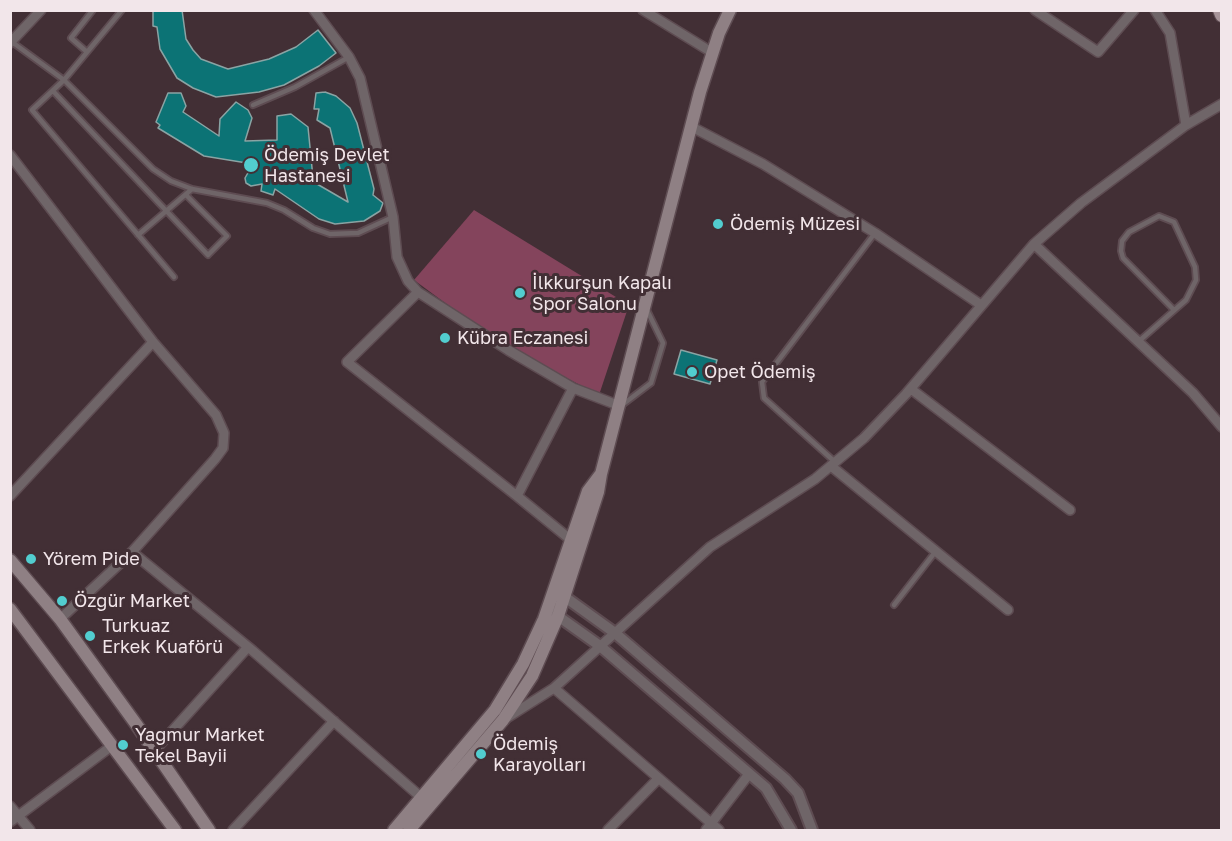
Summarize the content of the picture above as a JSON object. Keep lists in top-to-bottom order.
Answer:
{
  "places": [
    "Ödemiş Devlet Hastanesi",
    "Ödemiş Müzesi",
    "İlkkurşun Kapalı Spor Salonu",
    "Kübra Eczanesi",
    "Opet Ödemiş",
    "Yörem Pide",
    "Özgür Market",
    "Turkuaz Erkek Kuaförü",
    "Yağmur Market Tekel Bayii",
    "Ödemiş Karayolları"
  ]
}
